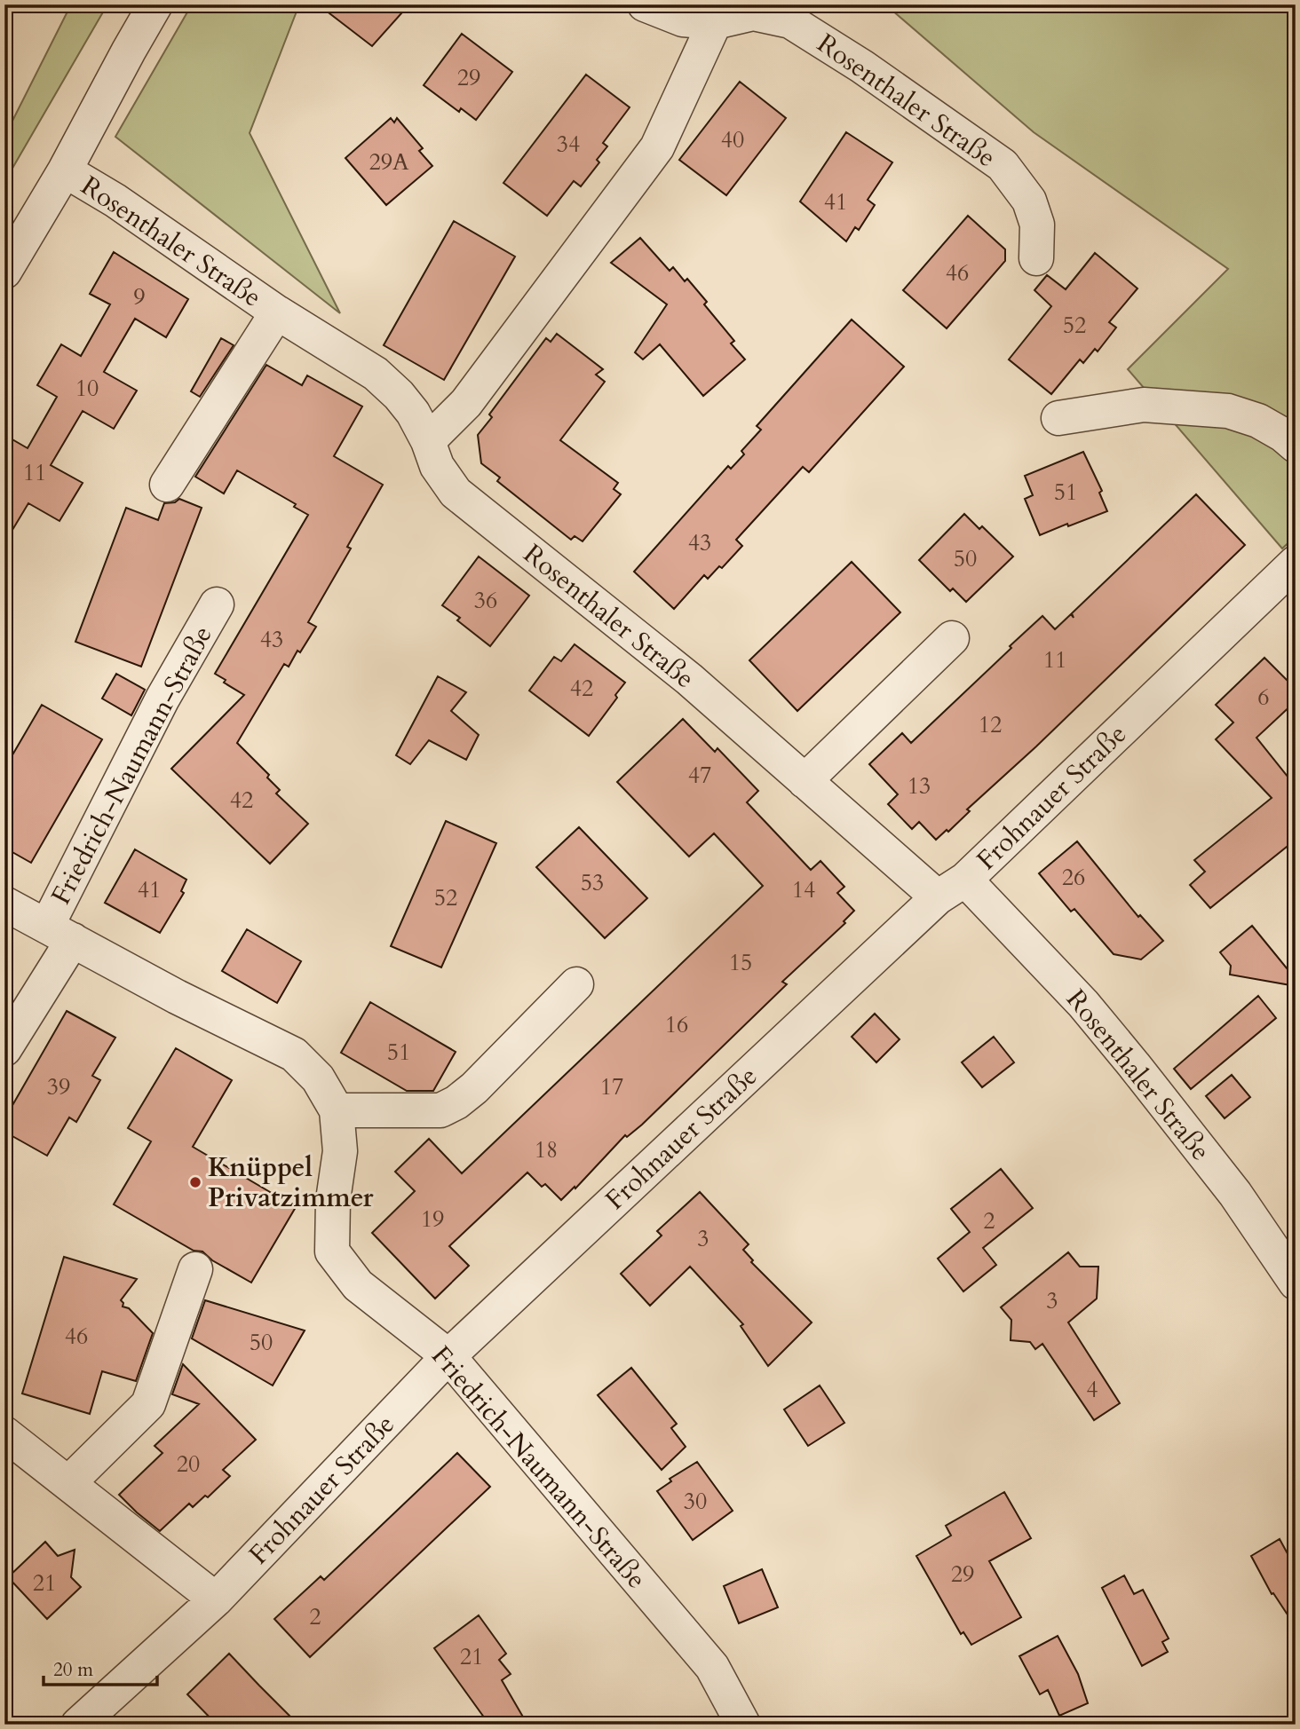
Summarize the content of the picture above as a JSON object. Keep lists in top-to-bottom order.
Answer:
{
  "streets": {
    "street": ["Rosenthaler Straße", "Friedrich-Naumann-Straße", "Frohnauer Straße"]
  },
  "crossings": [
    ["Rosenthaler Straße", "Frohnauer Straße"],
    ["Friedrich-Naumann-Straße", "Frohnauer Straße"]
  ],
  "places": ["Knüppel Privatzimmer"],
  "house_numbers": [
    "29",
    "40",
    "34",
    "29A",
    "41",
    "46",
    "9",
    "52",
    "10",
    "11",
    "51",
    "43",
    "50",
    "36",
    "43",
    "11",
    "42",
    "6",
    "12",
    "47",
    "13",
    "42",
    "26",
    "53",
    "41",
    "14",
    "52",
    "15",
    "16",
    "51",
    "39",
    "17",
    "18",
    "19",
    "2",
    "3",
    "3",
    "46",
    "50",
    "4",
    "20",
    "30",
    "29",
    "21",
    "2",
    "21"
  ],
  "scale_bar": "20 m"
}
